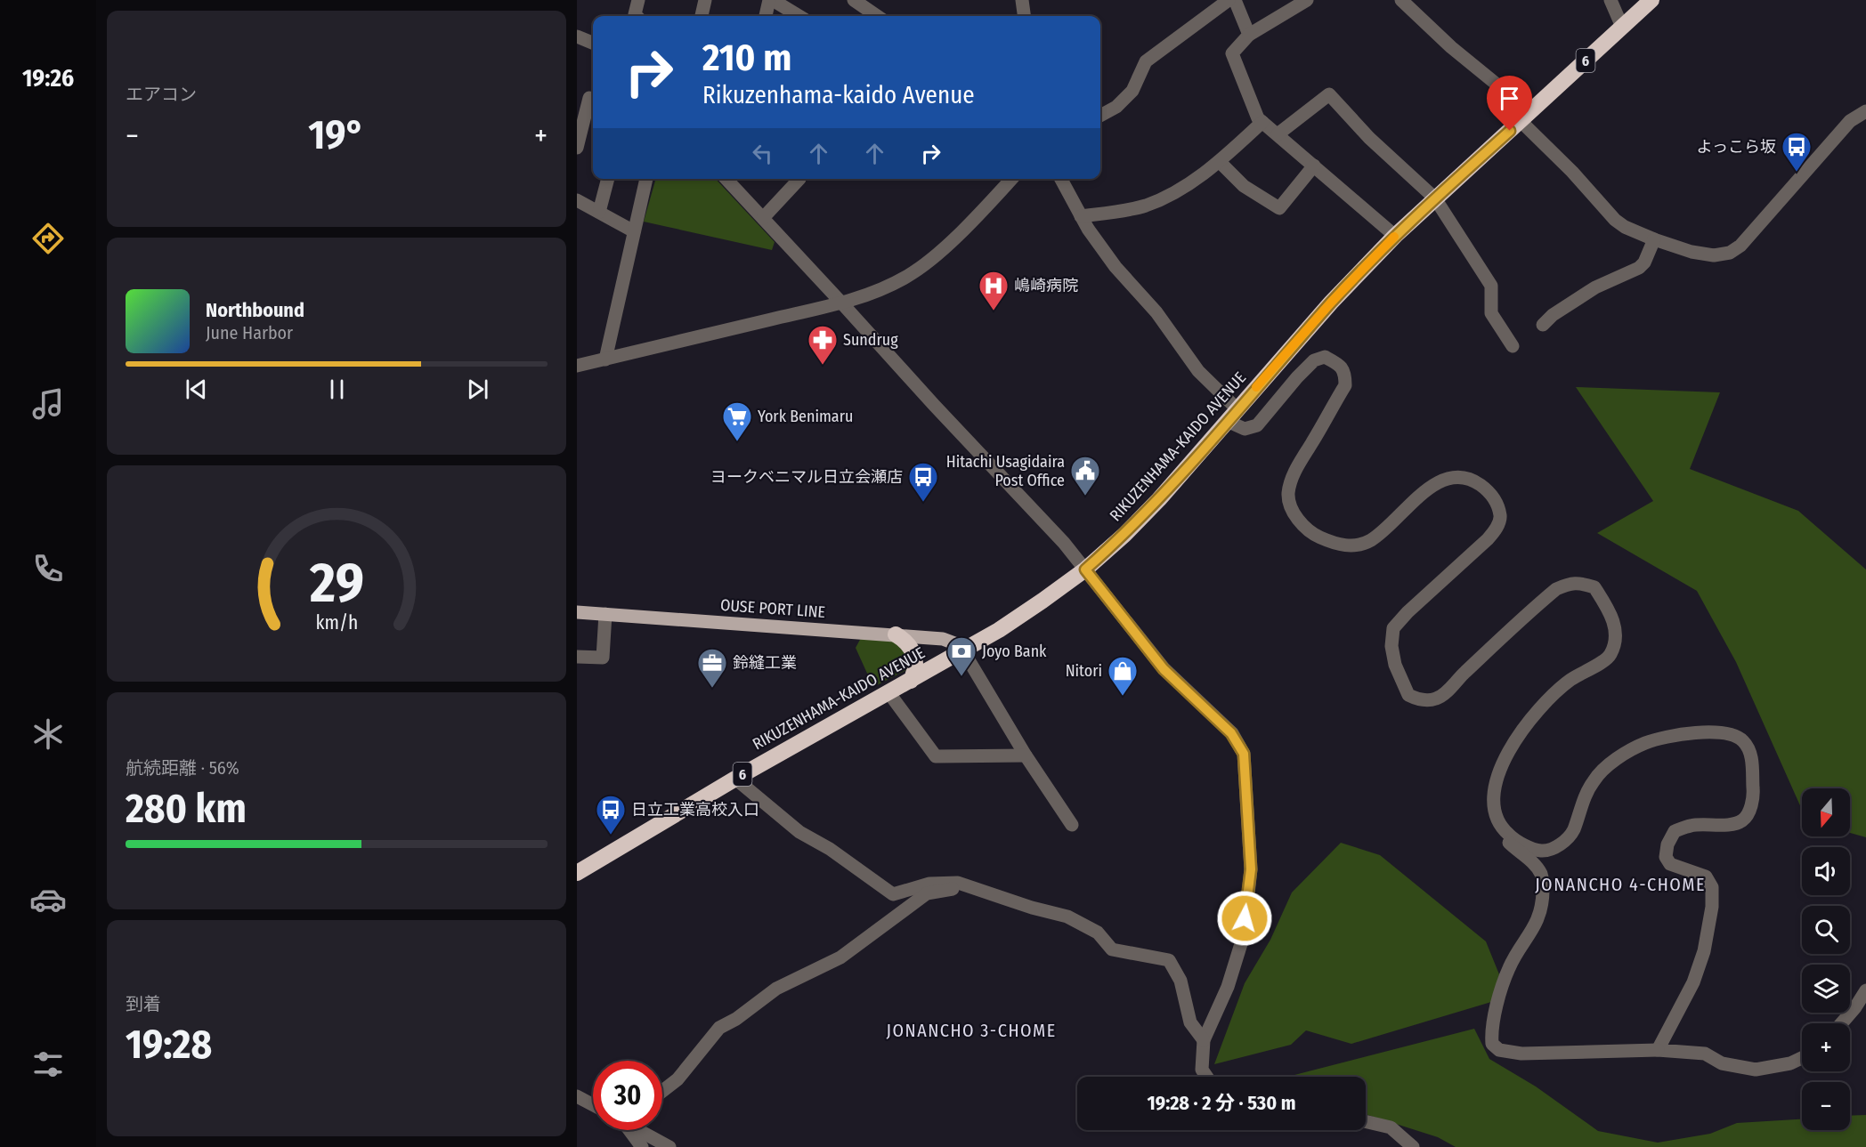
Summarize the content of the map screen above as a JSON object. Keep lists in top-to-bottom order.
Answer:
{
  "streets": {
    "highway": ["6", "RIKUZENHAMA-KAIDO AVENUE"],
    "main road": ["OUSE PORT LINE"]
  },
  "crossings": [
    ["RIKUZENHAMA-KAIDO AVENUE", "OUSE PORT LINE"]
  ],
  "districts": ["JONANCHO 4-CHOME", "JONANCHO 3-CHOME"],
  "places": {
    "bus stop": ["よっこら坂", "ヨークベニマル日立会瀬店", "日立工業高校入口"],
    "hospital": ["嶋崎病院"],
    "pharmacy": ["Sundrug"],
    "supermarket": ["York Benimaru"],
    "public building": ["Hitachi Usagidaira Post Office"],
    "bank": ["Joyo Bank"],
    "office": ["鈴縫工業"],
    "shop": ["Nitori"]
  },
  "north": "bottom",
  "page": {
    "tabs": "19:26",
    "tile": [
      "エアコン",
      ["航続距離 · 56%", "280 km"],
      ["到着", "19:28"]
    ],
    "turn": ["210 m", "Rikuzenhama-kaido Avenue"],
    "heat": ["−", "19°", "+"],
    "song": ["Northbound", "June Harbor"],
    "map_buttons": ["+", "−"],
    "limit": "30",
    "trip": "19:28 · 2 分 · 530 m",
    "gauge": ["29", "km/h"]
  }
}
